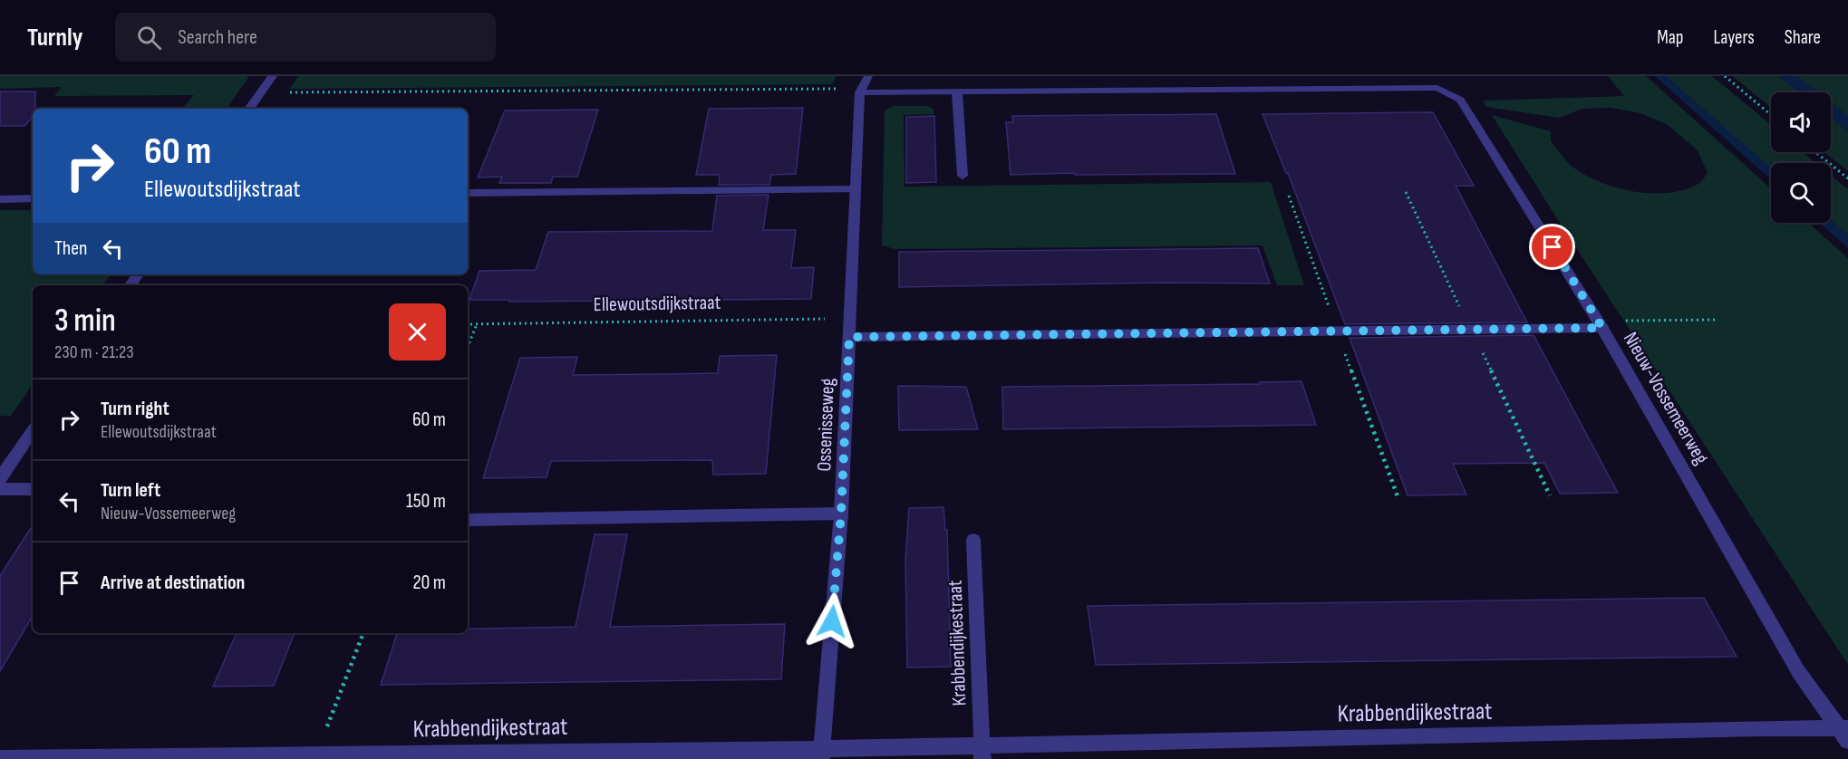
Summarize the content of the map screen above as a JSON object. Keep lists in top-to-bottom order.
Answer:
{
  "streets": {
    "street": ["Nieuw-Vossemeerweg", "Ossenisseweg", "Krabbendijkestraat"],
    "path": ["Ellewoutsdijkstraat"]
  },
  "crossings": [
    ["Ellewoutsdijkstraat", "Ossenisseweg"],
    ["Nieuw-Vossemeerweg", "Krabbendijkestraat"],
    ["Ossenisseweg", "Krabbendijkestraat"]
  ],
  "page": {
    "header": "Turnly",
    "search": "Search here",
    "nav": ["Map", "Layers", "Share"],
    "turn": ["60 m", "Ellewoutsdijkstraat"],
    "then": "Then",
    "heading": ["3 min", "230 m · 21:23"],
    "list": [
      {
        "name": "Turn right",
        "note": "Ellewoutsdijkstraat",
        "value": "60 m"
      },
      {
        "name": "Turn left",
        "note": "Nieuw-Vossemeerweg",
        "value": "150 m"
      },
      {
        "name": "Arrive at destination",
        "value": "20 m"
      }
    ]
  }
}
